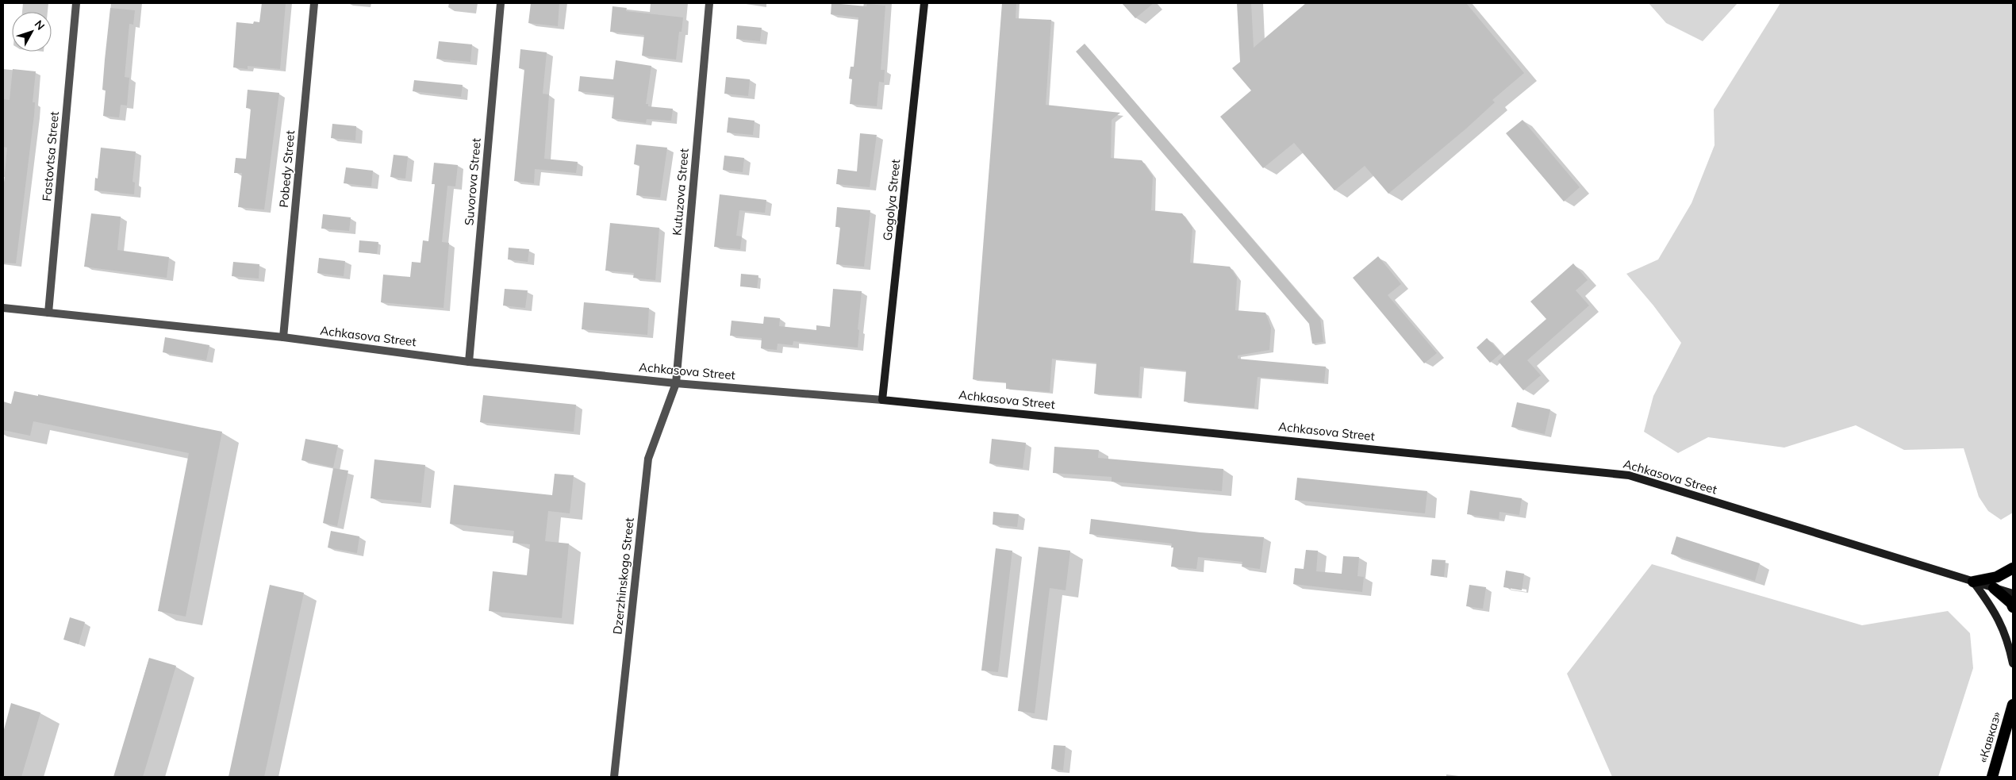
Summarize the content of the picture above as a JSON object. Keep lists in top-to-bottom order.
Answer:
{
  "streets": {
    "highway": ["«Кавказ»"],
    "main road": ["Gogolya Street", "Achkasova Street"],
    "street": [
      "Fastovtsa Street",
      "Pobedy Street",
      "Suvorova Street",
      "Kutuzova Street",
      "Dzerzhinskogo Street"
    ]
  },
  "crossings": [
    ["Fastovtsa Street", "Achkasova Street"],
    ["Pobedy Street", "Achkasova Street"],
    ["Suvorova Street", "Achkasova Street"],
    ["Kutuzova Street", "Achkasova Street"],
    ["Kutuzova Street", "Dzerzhinskogo Street"],
    ["Gogolya Street", "Achkasova Street"],
    ["Achkasova Street", "Dzerzhinskogo Street"]
  ],
  "north": "top right"
}
